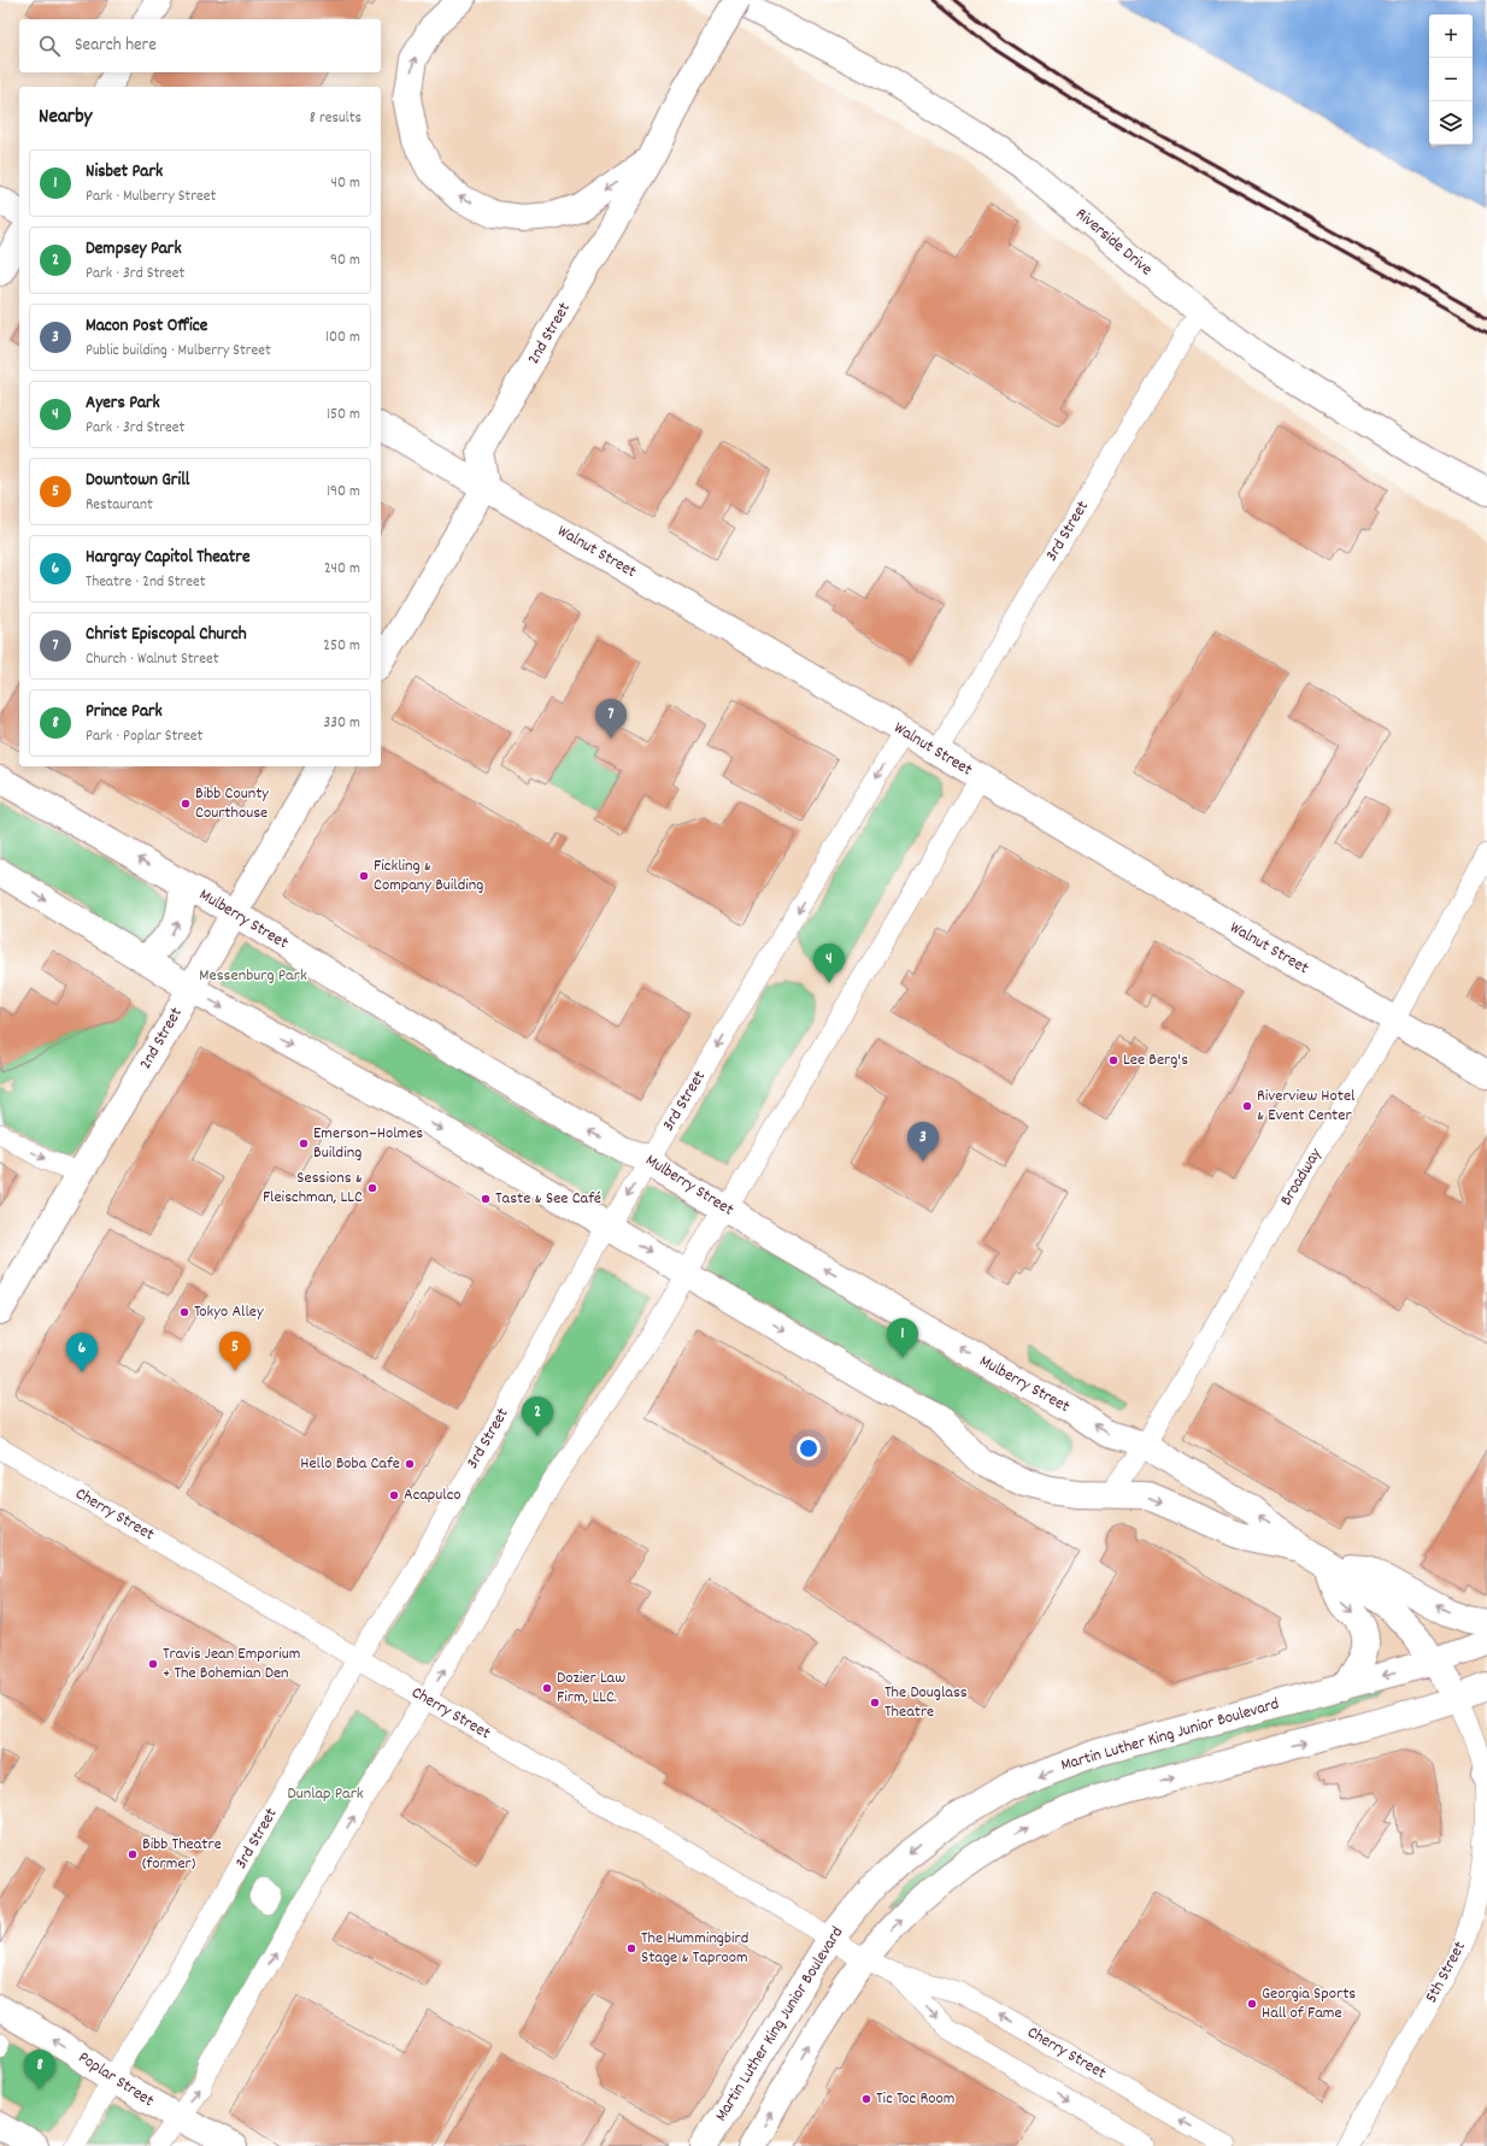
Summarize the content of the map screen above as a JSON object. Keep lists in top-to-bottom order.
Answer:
{
  "streets": {
    "main road": [
      "Riverside Drive",
      "2nd Street",
      "Walnut Street",
      "Mulberry Street",
      "Martin Luther King Junior Boulevard",
      "Poplar Street"
    ],
    "street": [
      "3rd Street",
      "Broadway",
      "Cherry Street",
      "5th Street"
    ]
  },
  "crossings": [
    ["Riverside Drive", "2nd Street"],
    ["Riverside Drive", "3rd Street"],
    ["2nd Street", "Walnut Street"],
    ["2nd Street", "Mulberry Street"],
    ["3rd Street", "Walnut Street"],
    ["3rd Street", "Mulberry Street"],
    ["3rd Street", "Cherry Street"],
    ["3rd Street", "Poplar Street"],
    ["Walnut Street", "Broadway"],
    ["Mulberry Street", "Broadway"],
    ["Mulberry Street", "Martin Luther King Junior Boulevard"],
    ["Mulberry Street", "5th Street"],
    ["Cherry Street", "Martin Luther King Junior Boulevard"],
    ["Martin Luther King Junior Boulevard", "5th Street"]
  ],
  "parks": ["Messenburg Park", "Dunlap Park"],
  "places": [
    "Bibb County Courthouse",
    "Fickling & Company Building",
    "Lee Berg's",
    "Riverview Hotel & Event Center",
    "Emerson–Holmes Building",
    "Sessions & Fleischman, LLC",
    "Taste & See Café",
    "Tokyo Alley",
    "Hello Boba Cafe",
    "Acapulco",
    "Travis Jean Emporium + The Bohemian Den",
    "Dozier Law Firm, LLC.",
    "The Douglass Theatre",
    "Bibb Theatre (former)",
    "The Hummingbird Stage & Taproom",
    "Georgia Sports Hall of Fame",
    "Tic Toc Room"
  ],
  "page": {
    "map_buttons": ["+", "−"],
    "search": "Search here",
    "heading": ["Nearby", "8 results"],
    "list": [
      {
        "mark": "1",
        "name": "Nisbet Park",
        "note": "Park · Mulberry Street",
        "value": "40 m"
      },
      {
        "mark": "2",
        "name": "Dempsey Park",
        "note": "Park · 3rd Street",
        "value": "90 m"
      },
      {
        "mark": "3",
        "name": "Macon Post Office",
        "note": "Public building · Mulberry Street",
        "value": "100 m"
      },
      {
        "mark": "4",
        "name": "Ayers Park",
        "note": "Park · 3rd Street",
        "value": "150 m"
      },
      {
        "mark": "5",
        "name": "Downtown Grill",
        "note": "Restaurant",
        "value": "190 m"
      },
      {
        "mark": "6",
        "name": "Hargray Capitol Theatre",
        "note": "Theatre · 2nd Street",
        "value": "240 m"
      },
      {
        "mark": "7",
        "name": "Christ Episcopal Church",
        "note": "Church · Walnut Street",
        "value": "250 m"
      },
      {
        "mark": "8",
        "name": "Prince Park",
        "note": "Park · Poplar Street",
        "value": "330 m"
      }
    ],
    "pins": [
      "7",
      "4",
      "3",
      "1",
      "5",
      "6",
      "2",
      "8"
    ]
  }
}
